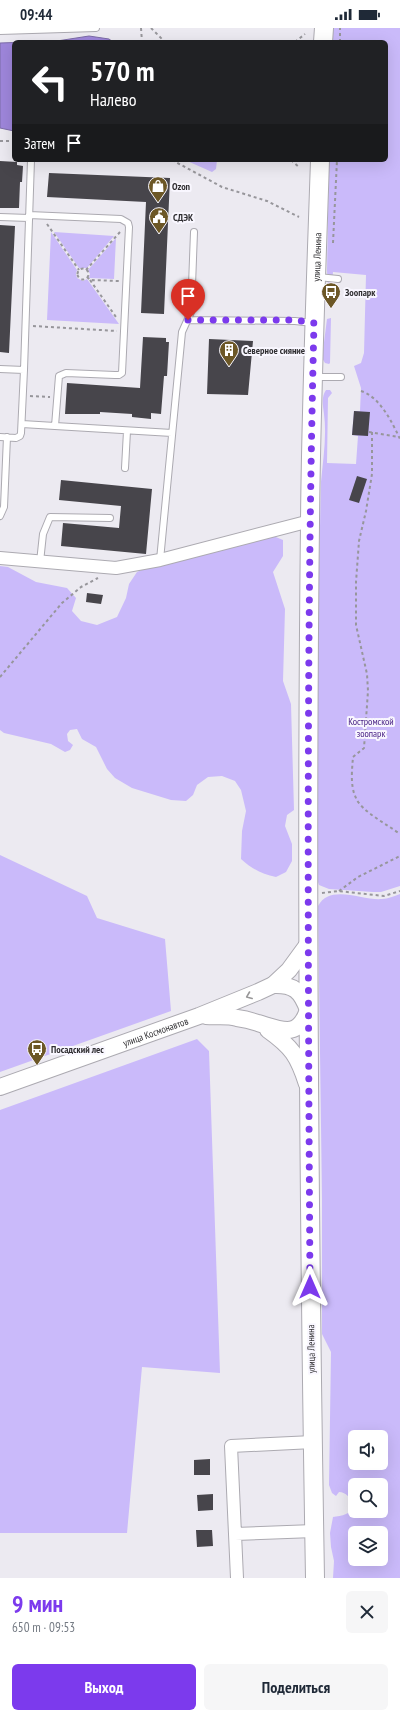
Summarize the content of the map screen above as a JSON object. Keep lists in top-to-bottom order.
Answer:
{
  "streets": {
    "main road": ["улица Ленина"],
    "street": ["улица Космонавтов"]
  },
  "parks": ["Костромской зоопарк"],
  "places": {
    "shop": ["Ozon"],
    "public building": ["СДЭК"],
    "bus stop": ["Зоопарк", "Посадский лес"],
    "building": ["Северное сияние"]
  },
  "page": {
    "status": "09:44",
    "turn": ["570 m", "Налево"],
    "then": "Затем",
    "heading": ["9 мин", "650 m · 09:53"],
    "buttons": ["Выход", "Поделиться"]
  }
}
